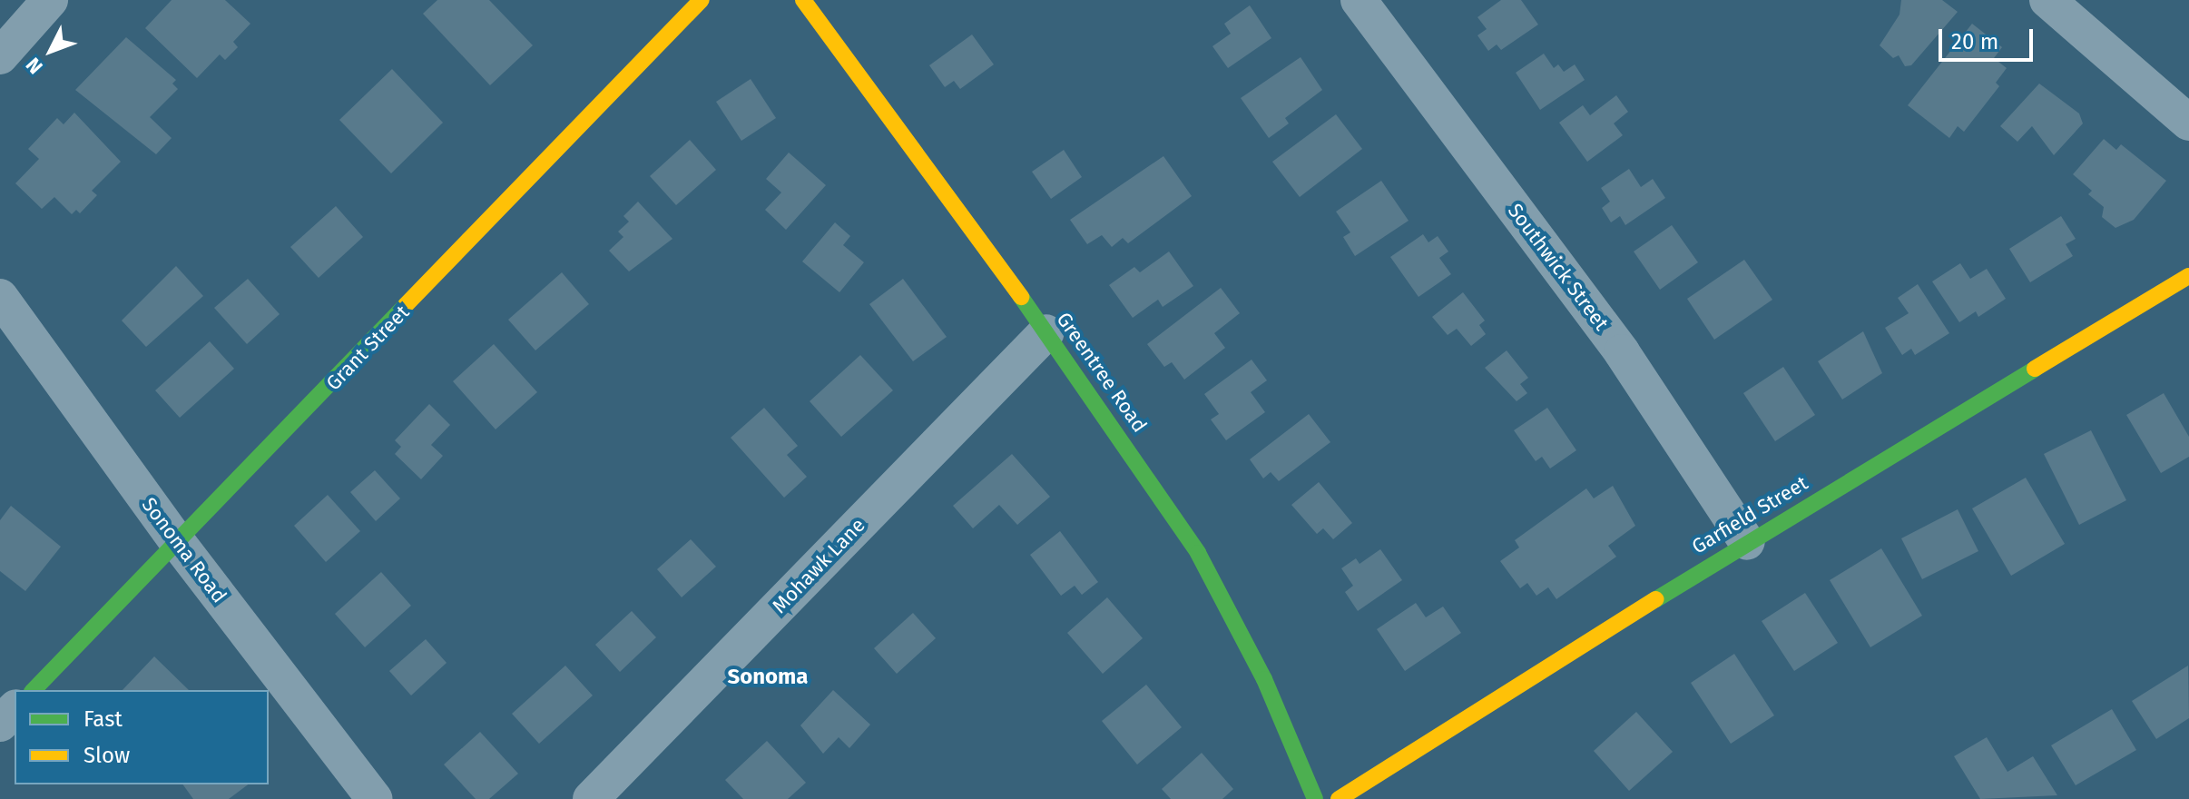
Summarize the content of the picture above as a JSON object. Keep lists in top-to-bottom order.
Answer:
{
  "streets": {
    "street": [
      "Southwick Street",
      "Grant Street",
      "Greentree Road",
      "Garfield Street",
      "Sonoma Road",
      "Mohawk Lane"
    ]
  },
  "crossings": [
    ["Southwick Street", "Garfield Street"],
    ["Grant Street", "Sonoma Road"],
    ["Greentree Road", "Mohawk Lane"]
  ],
  "districts": ["Sonoma"],
  "legend": ["Fast", "Slow"],
  "scale_bar": "20 m",
  "north": "bottom left"
}
